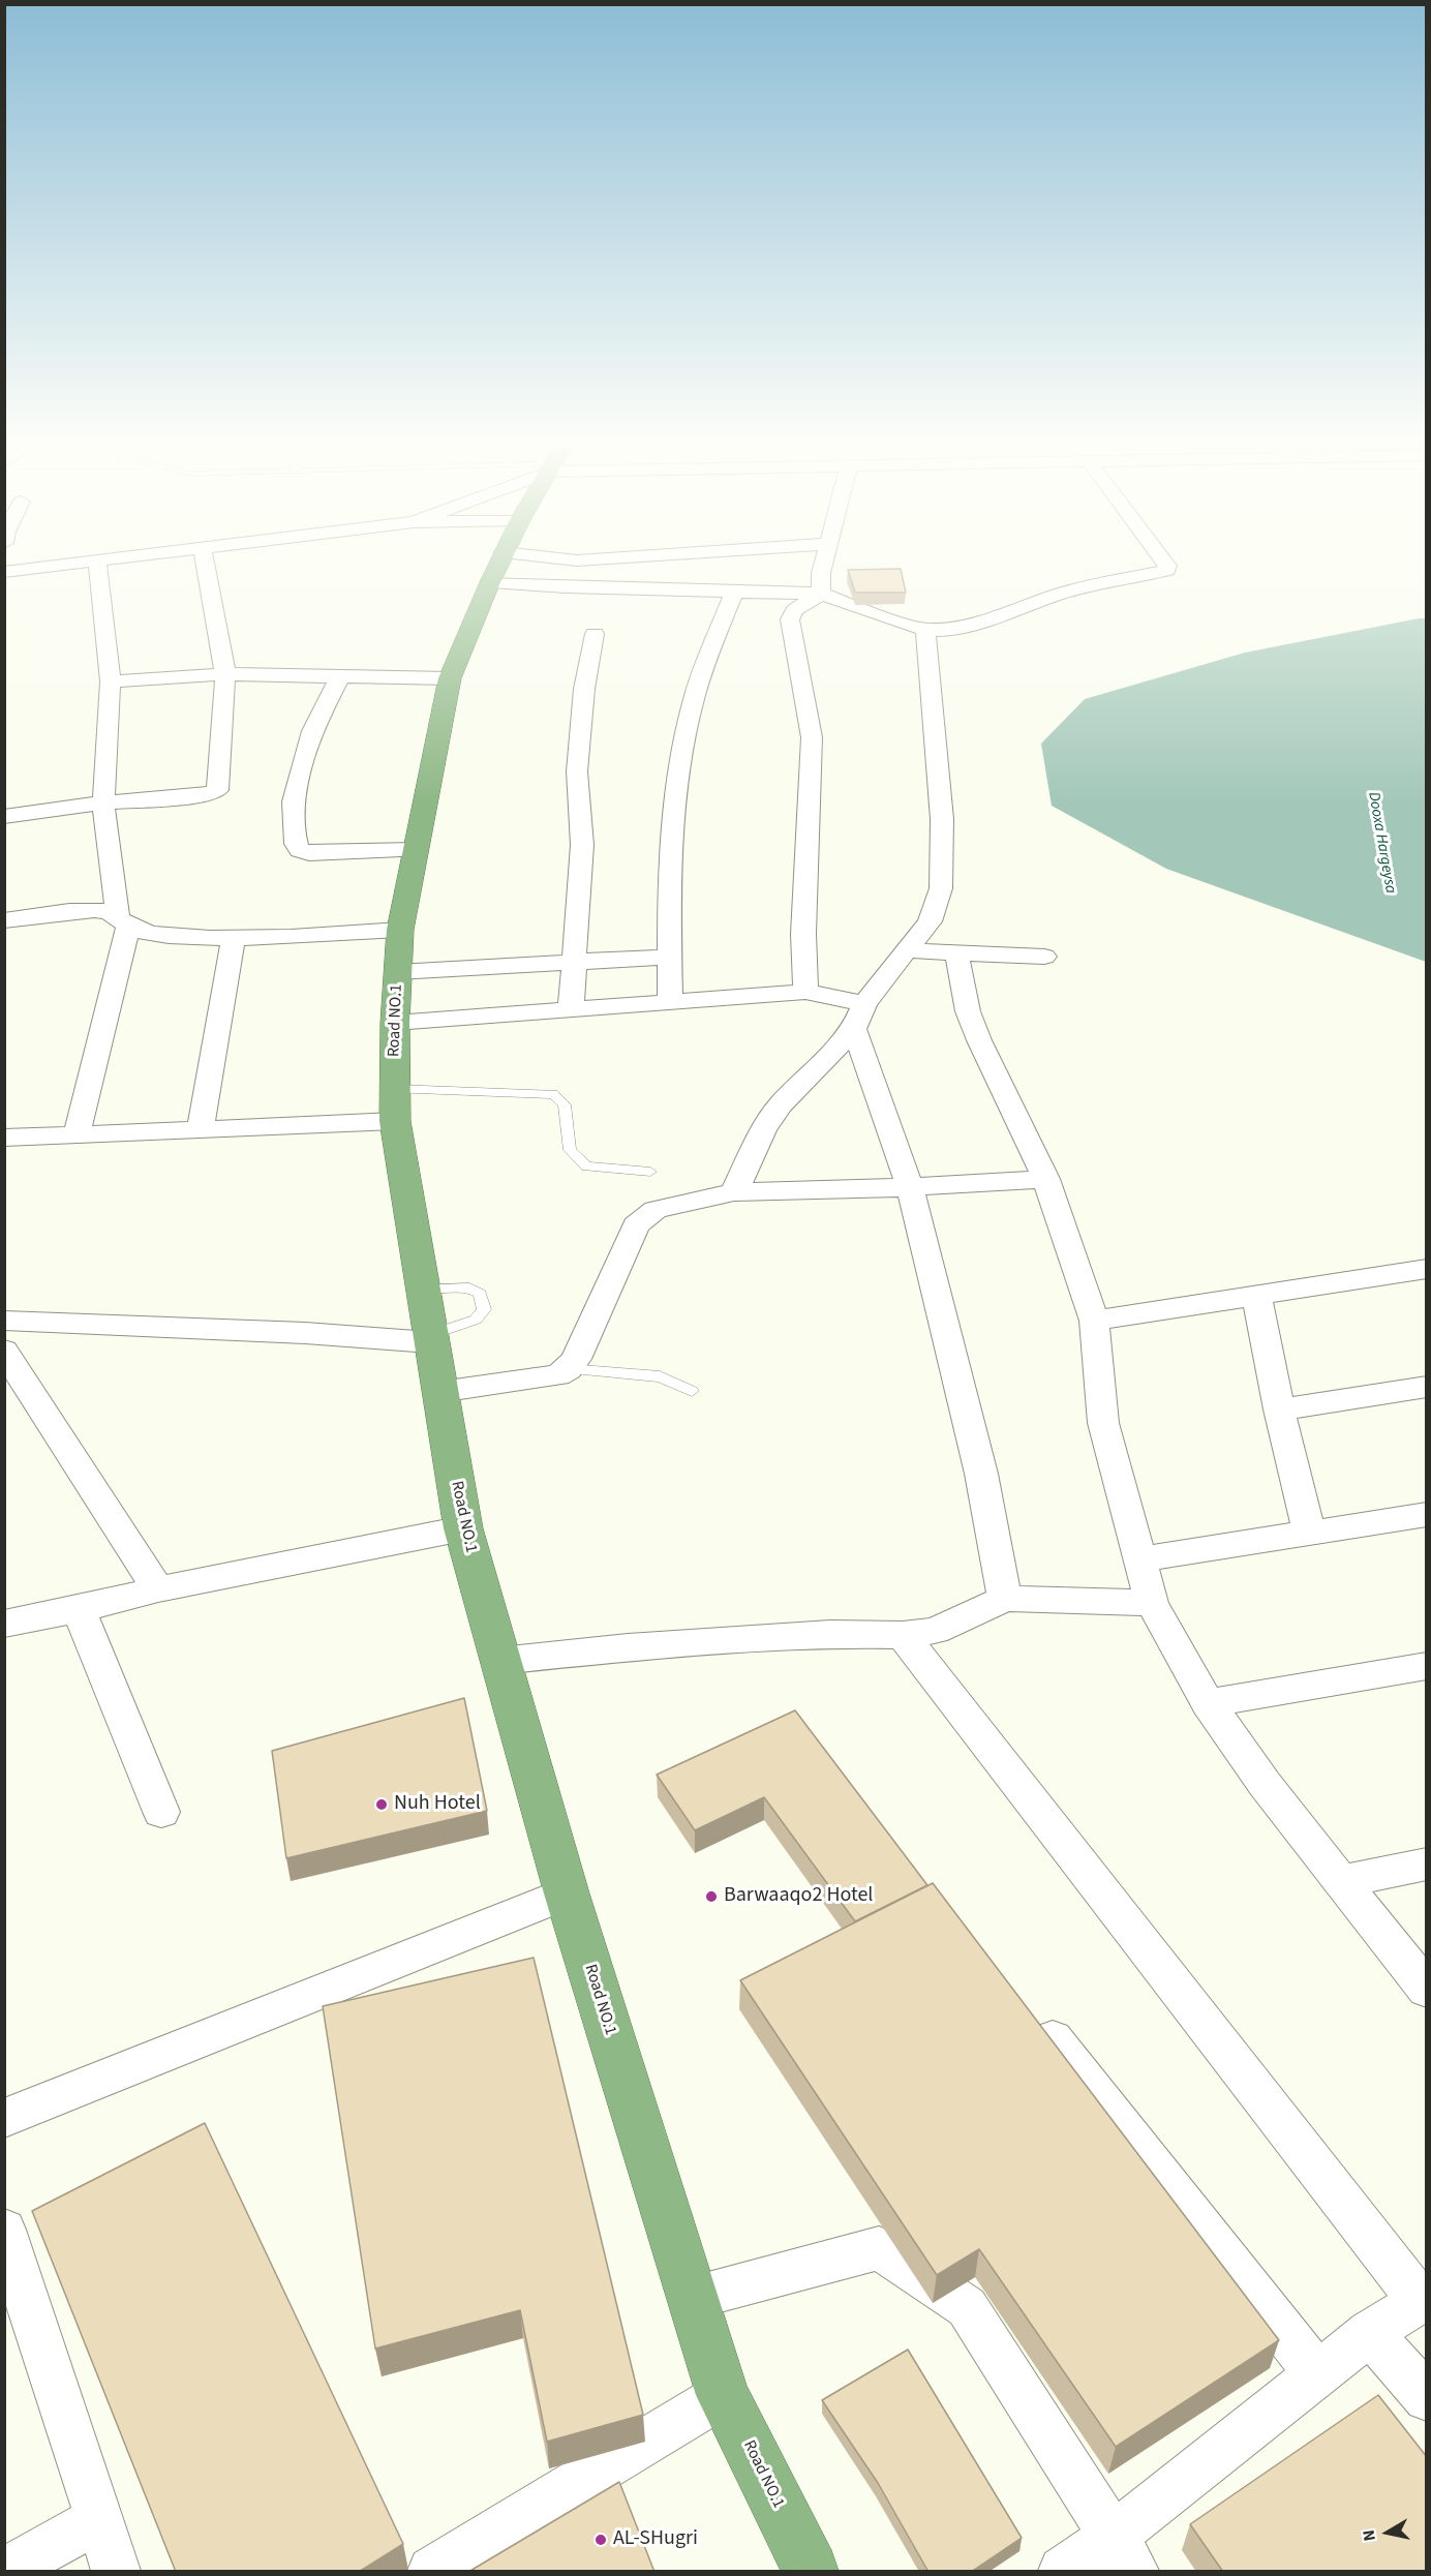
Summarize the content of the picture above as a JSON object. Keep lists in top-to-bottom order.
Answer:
{
  "streets": {
    "highway": ["Road NO.1"]
  },
  "water": ["Dooxa Hargeysa"],
  "places": ["Nuh Hotel", "Barwaaqo2 Hotel", "AL-SHugri"],
  "north": "left"
}
